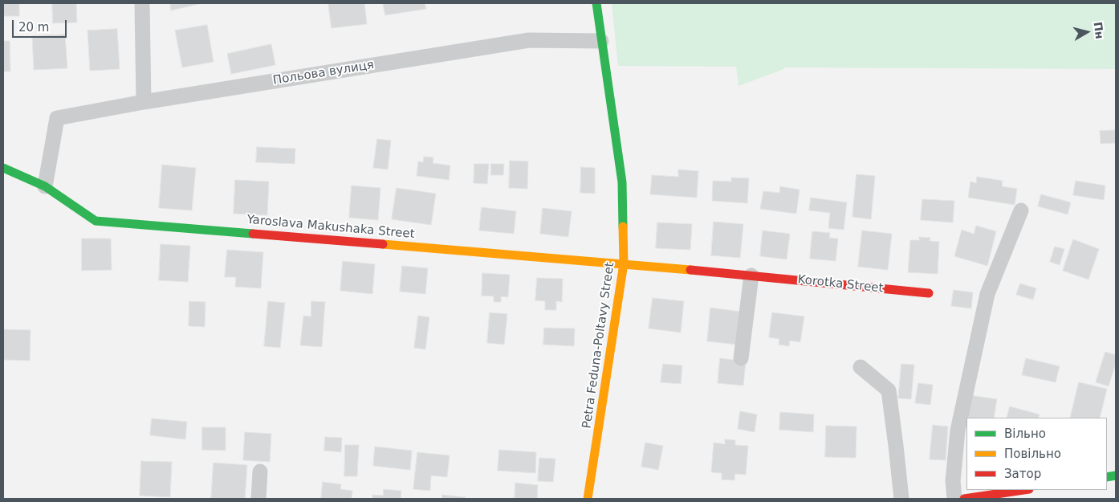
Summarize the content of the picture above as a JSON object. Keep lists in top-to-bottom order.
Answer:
{
  "streets": {
    "street": [
      "Польова вулиця",
      "Yaroslava Makushaka Street",
      "Korotka Street",
      "Petra Feduna-Poltavy Street"
    ]
  },
  "crossings": [
    ["Польова вулиця", "Yaroslava Makushaka Street"],
    ["Польова вулиця", "Petra Feduna-Poltavy Street"],
    ["Yaroslava Makushaka Street", "Korotka Street"],
    ["Yaroslava Makushaka Street", "Petra Feduna-Poltavy Street"],
    ["Korotka Street", "Petra Feduna-Poltavy Street"]
  ],
  "legend": ["Вільно", "Повільно", "Затор"],
  "scale_bar": "20 m",
  "north": "right"
}
